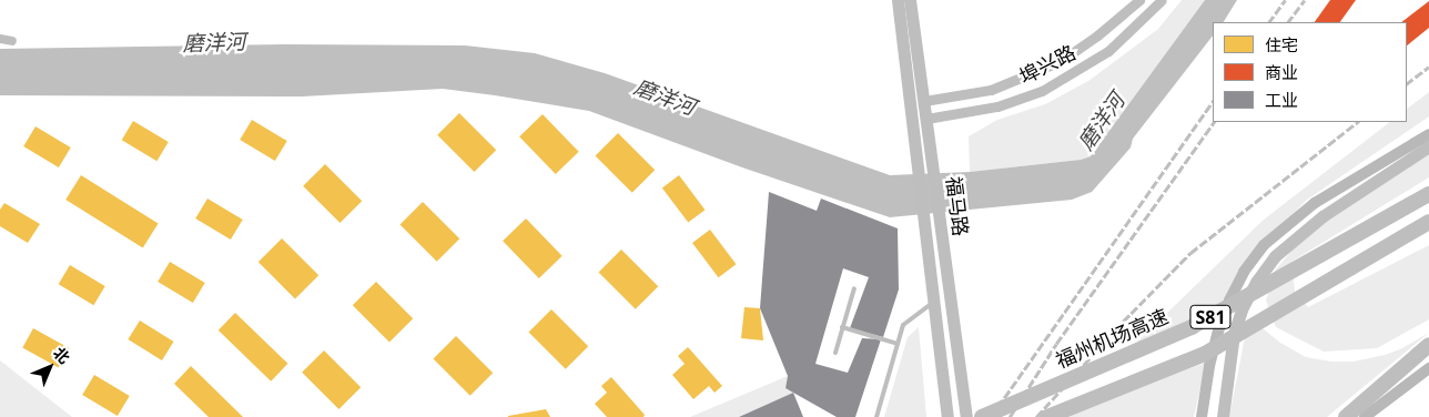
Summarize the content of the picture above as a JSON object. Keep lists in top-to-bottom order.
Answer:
{
  "streets": {
    "highway": ["S81", "福州机场高速"],
    "main road": ["福马路"],
    "street": ["埠兴路"]
  },
  "crossings": [
    ["埠兴路", "福马路"]
  ],
  "water": ["磨洋河"],
  "legend": ["住宅", "商业", "工业"],
  "north": "top right"
}
